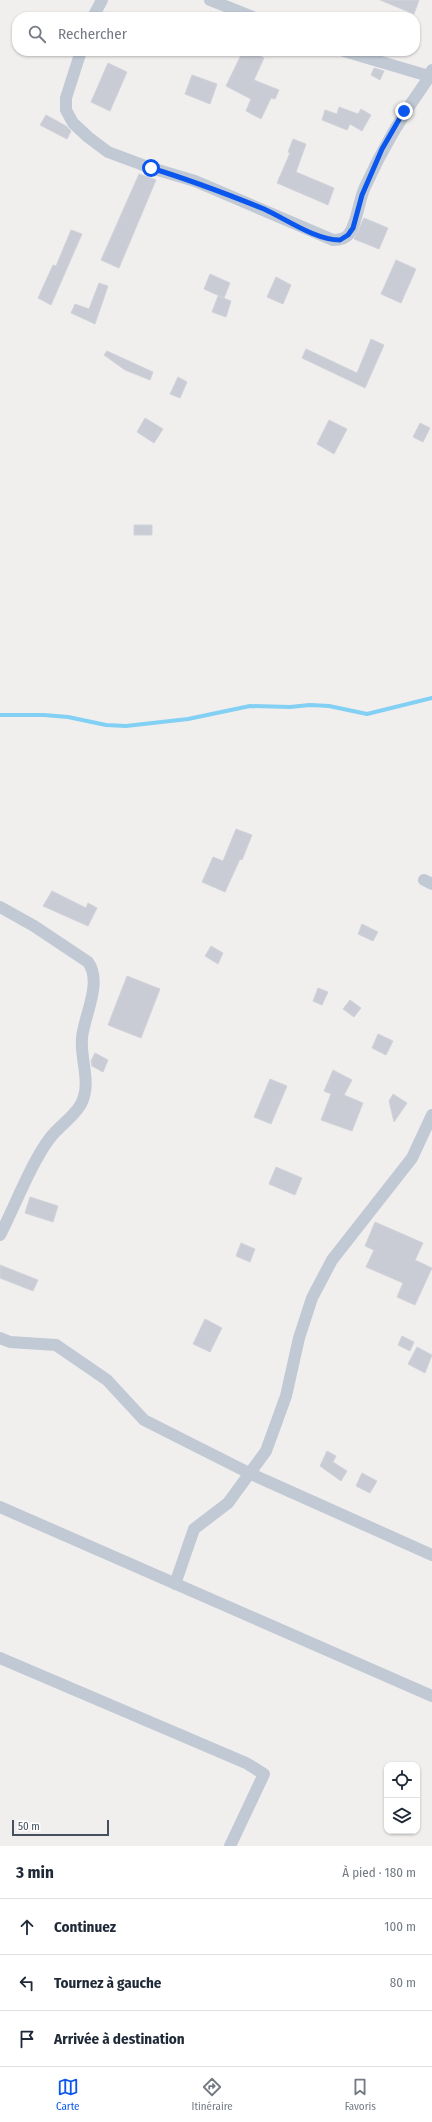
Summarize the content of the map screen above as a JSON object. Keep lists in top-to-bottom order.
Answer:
{
  "scale_bar": "50 m",
  "page": {
    "search": "Rechercher",
    "scale": "50 m",
    "heading": ["3 min", "À pied · 180 m"],
    "list": [
      ["Continuez", "100 m"],
      ["Tournez à gauche", "80 m"],
      "Arrivée à destination"
    ],
    "nav": ["Carte", "Itinéraire", "Favoris"]
  }
}
